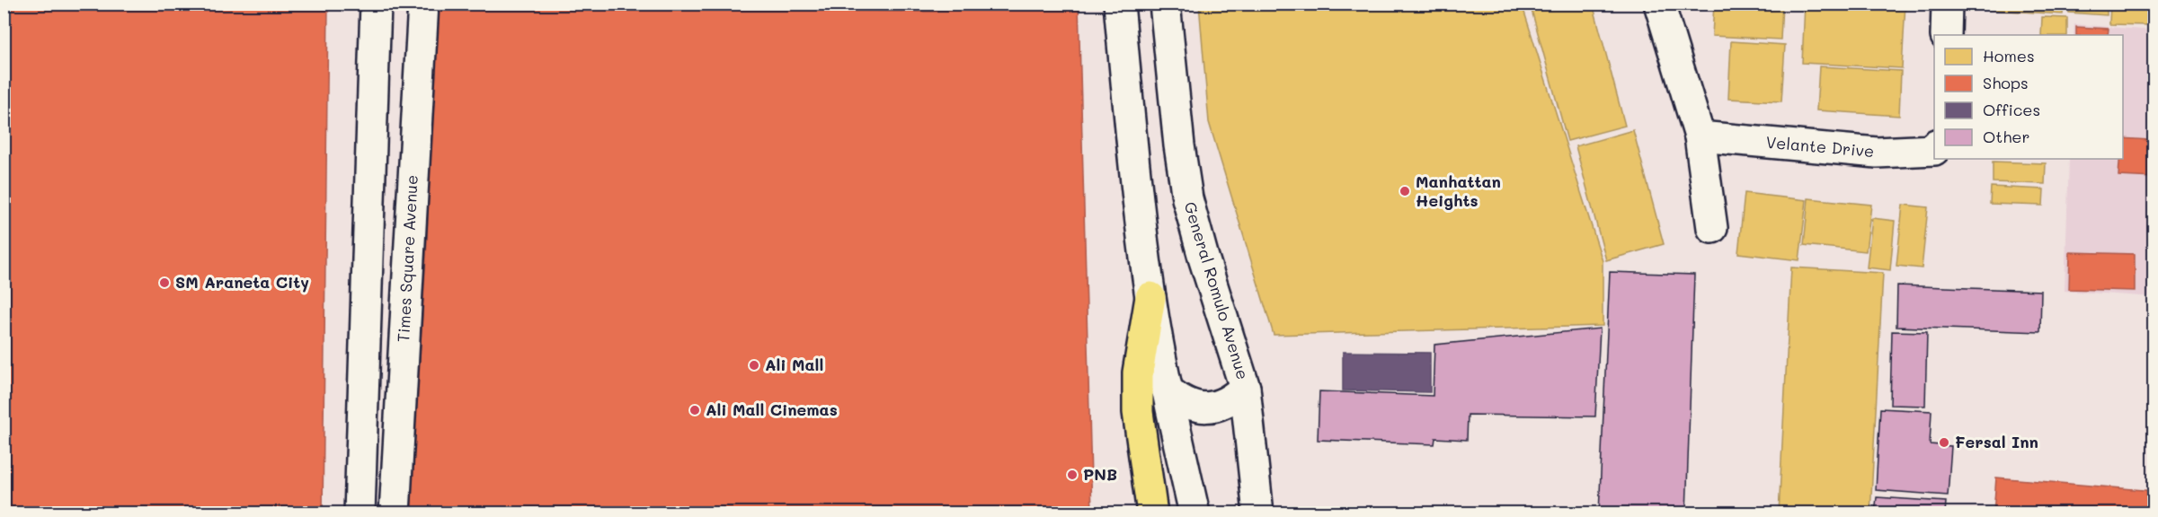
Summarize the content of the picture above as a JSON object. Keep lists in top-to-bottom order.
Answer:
{
  "streets": {
    "street": ["Velante Drive", "Times Square Avenue", "General Romulo Avenue"]
  },
  "places": [
    "Manhattan Heights",
    "SM Araneta City",
    "Ali Mall",
    "Ali Mall Cinemas",
    "Fersal Inn",
    "PNB"
  ],
  "legend": [
    "Homes",
    "Shops",
    "Offices",
    "Other"
  ]
}
